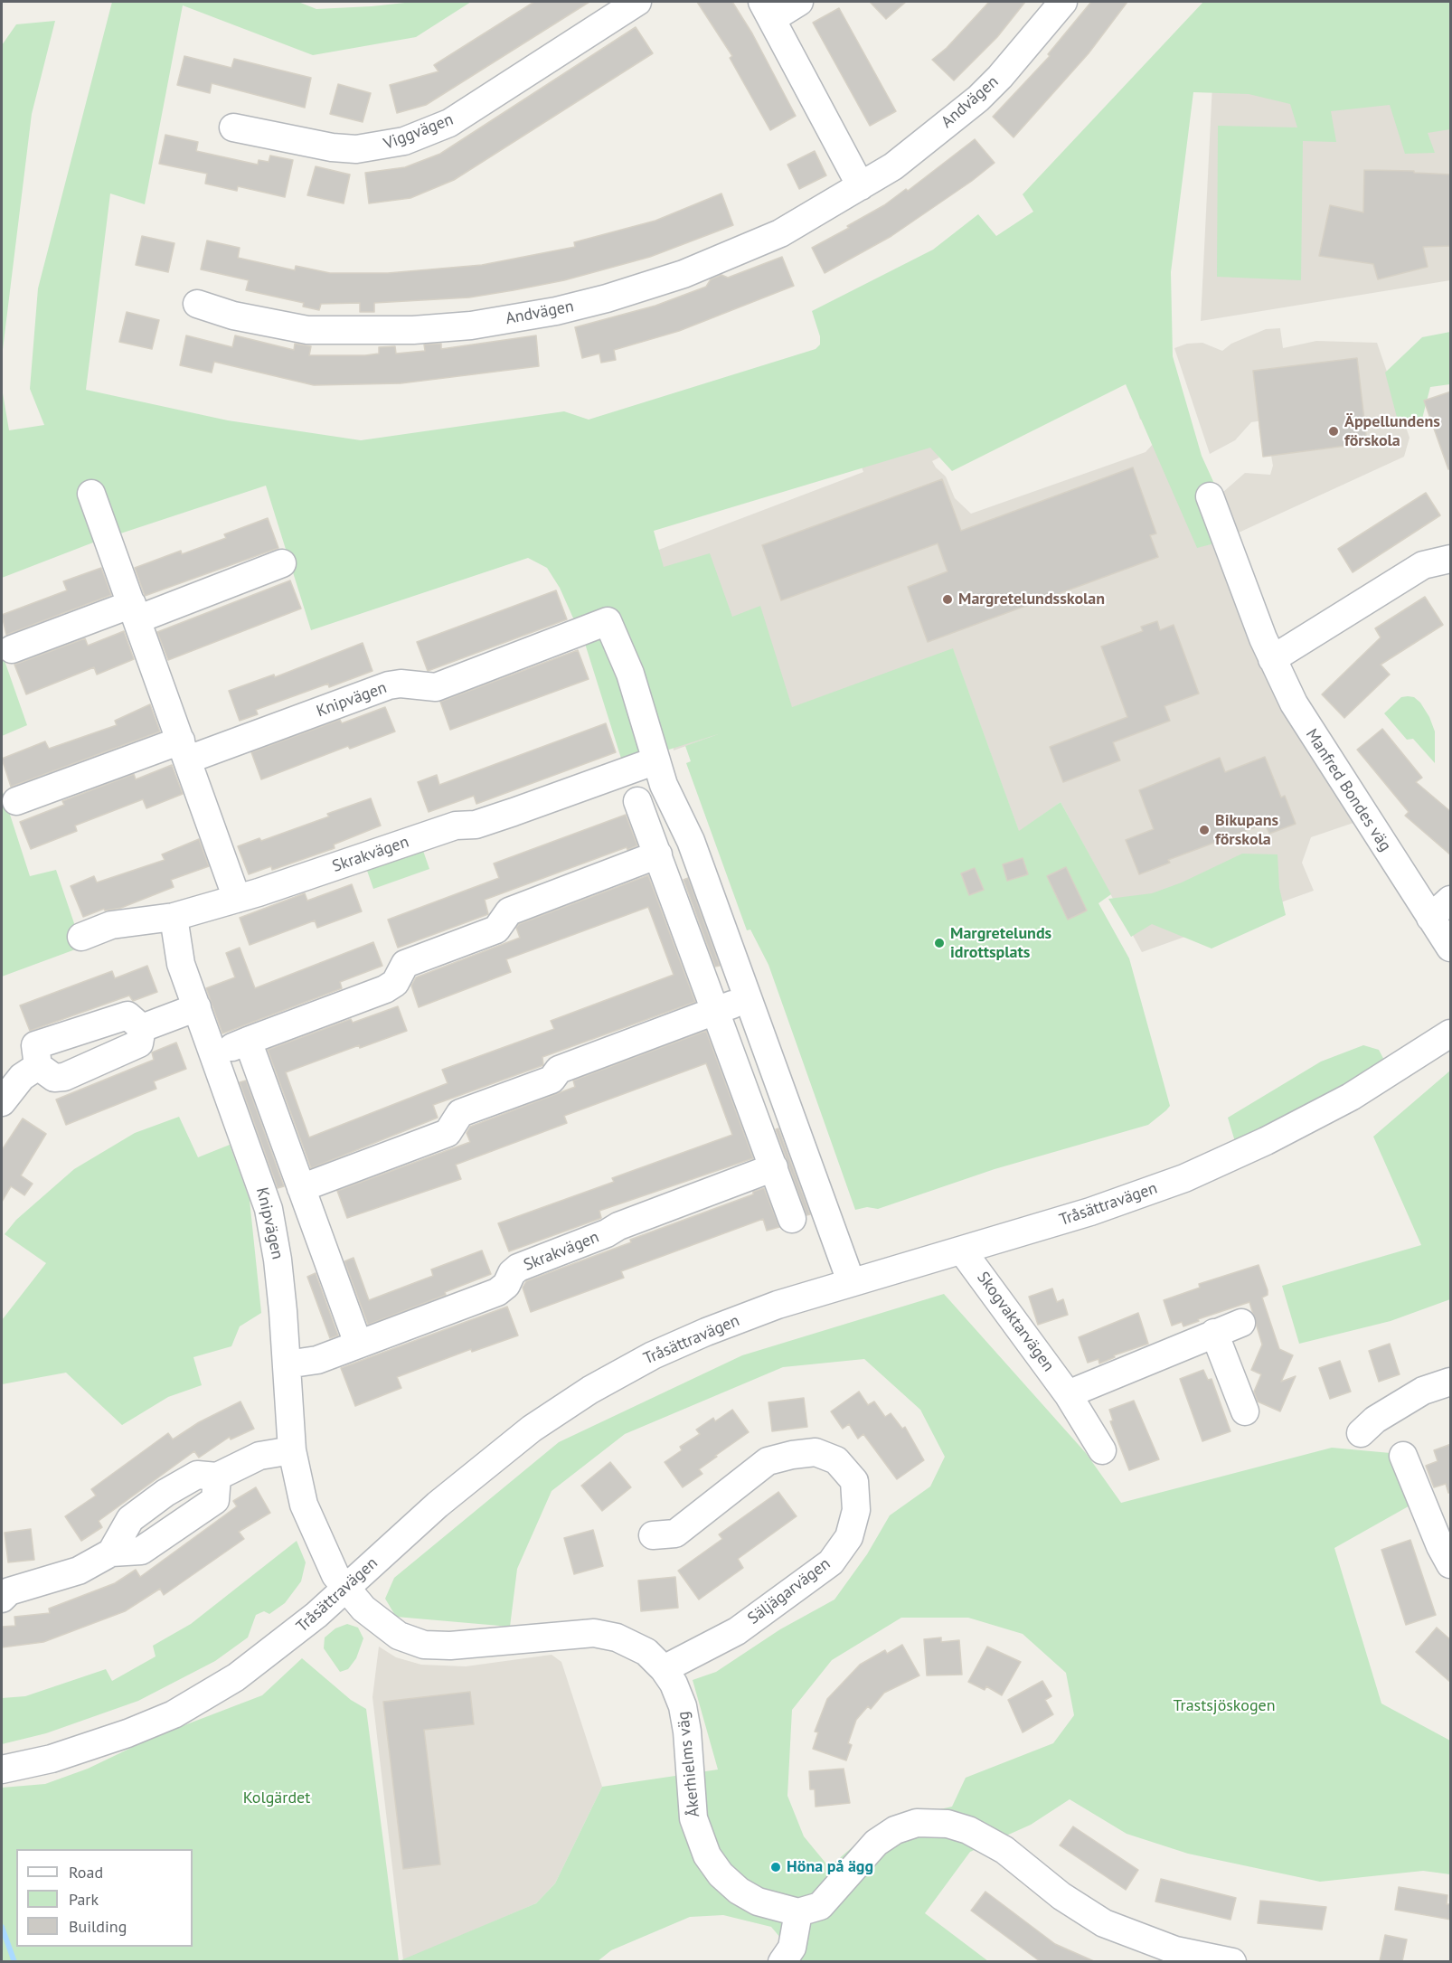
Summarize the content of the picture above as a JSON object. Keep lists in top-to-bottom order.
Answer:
{
  "streets": {
    "street": [
      "Andvägen",
      "Viggvägen",
      "Knipvägen",
      "Manfred Bondes väg",
      "Skrakvägen",
      "Tråsättravägen",
      "Skogvaktarvägen",
      "Säljägarvägen",
      "Åkerhielms väg"
    ]
  },
  "crossings": [
    ["Knipvägen", "Skrakvägen"],
    ["Knipvägen", "Tråsättravägen"],
    ["Knipvägen", "Åkerhielms väg"],
    ["Tråsättravägen", "Skogvaktarvägen"],
    ["Tråsättravägen", "Åkerhielms väg"],
    ["Säljägarvägen", "Åkerhielms väg"]
  ],
  "parks": ["Trastsjöskogen", "Kolgärdet"],
  "places": [
    "Äppellundens förskola",
    "Margretelundsskolan",
    "Bikupans förskola",
    "Margretelunds idrottsplats",
    "Höna på ägg"
  ],
  "legend": ["Road", "Park", "Building"]
}
